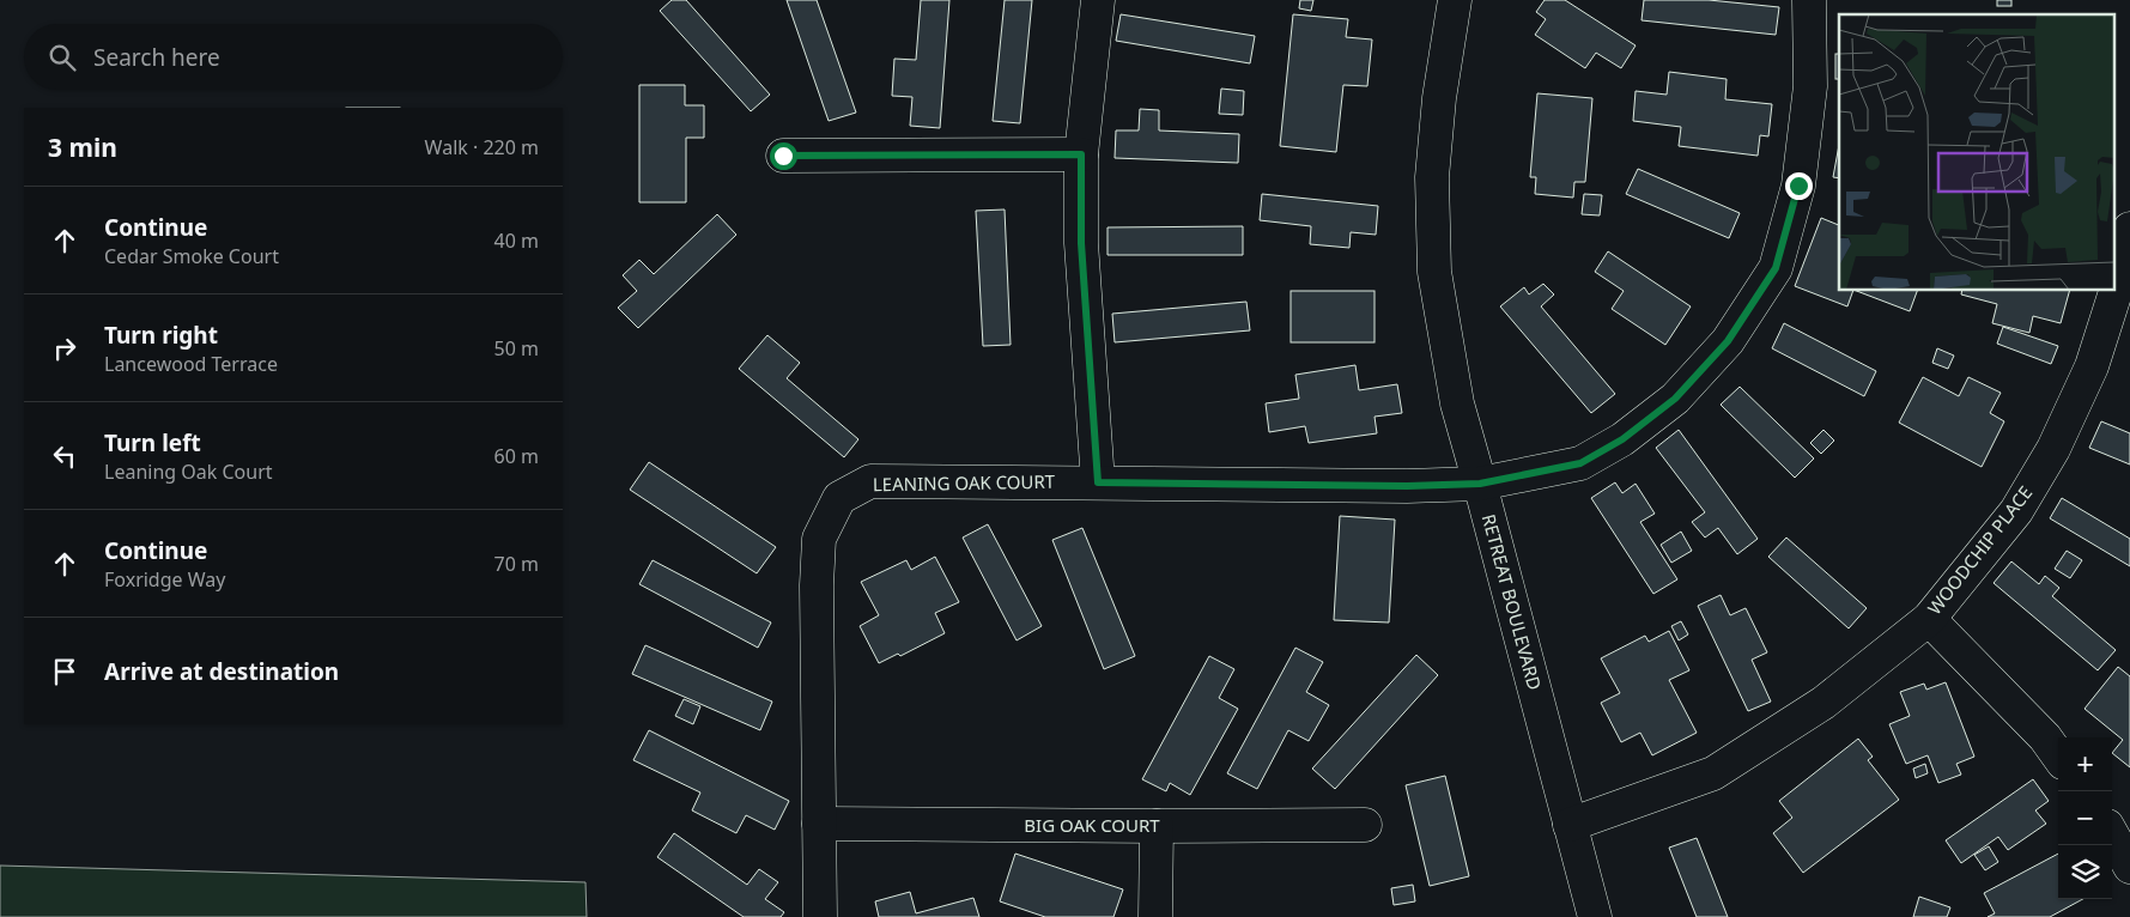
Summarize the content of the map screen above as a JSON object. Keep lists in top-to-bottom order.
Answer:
{
  "streets": {
    "street": [
      "LEANING OAK COURT",
      "WOODCHIP PLACE",
      "RETREAT BOULEVARD",
      "BIG OAK COURT"
    ]
  },
  "crossings": [
    ["LEANING OAK COURT", "RETREAT BOULEVARD"],
    ["LEANING OAK COURT", "BIG OAK COURT"],
    ["WOODCHIP PLACE", "RETREAT BOULEVARD"]
  ],
  "page": {
    "search": "Search here",
    "heading": ["3 min", "Walk · 220 m"],
    "list": [
      ["Continue", "Cedar Smoke Court", "40 m"],
      ["Turn right", "Lancewood Terrace", "50 m"],
      ["Turn left", "Leaning Oak Court", "60 m"],
      ["Continue", "Foxridge Way", "70 m"],
      "Arrive at destination"
    ],
    "map_buttons": ["+", "−"]
  }
}
